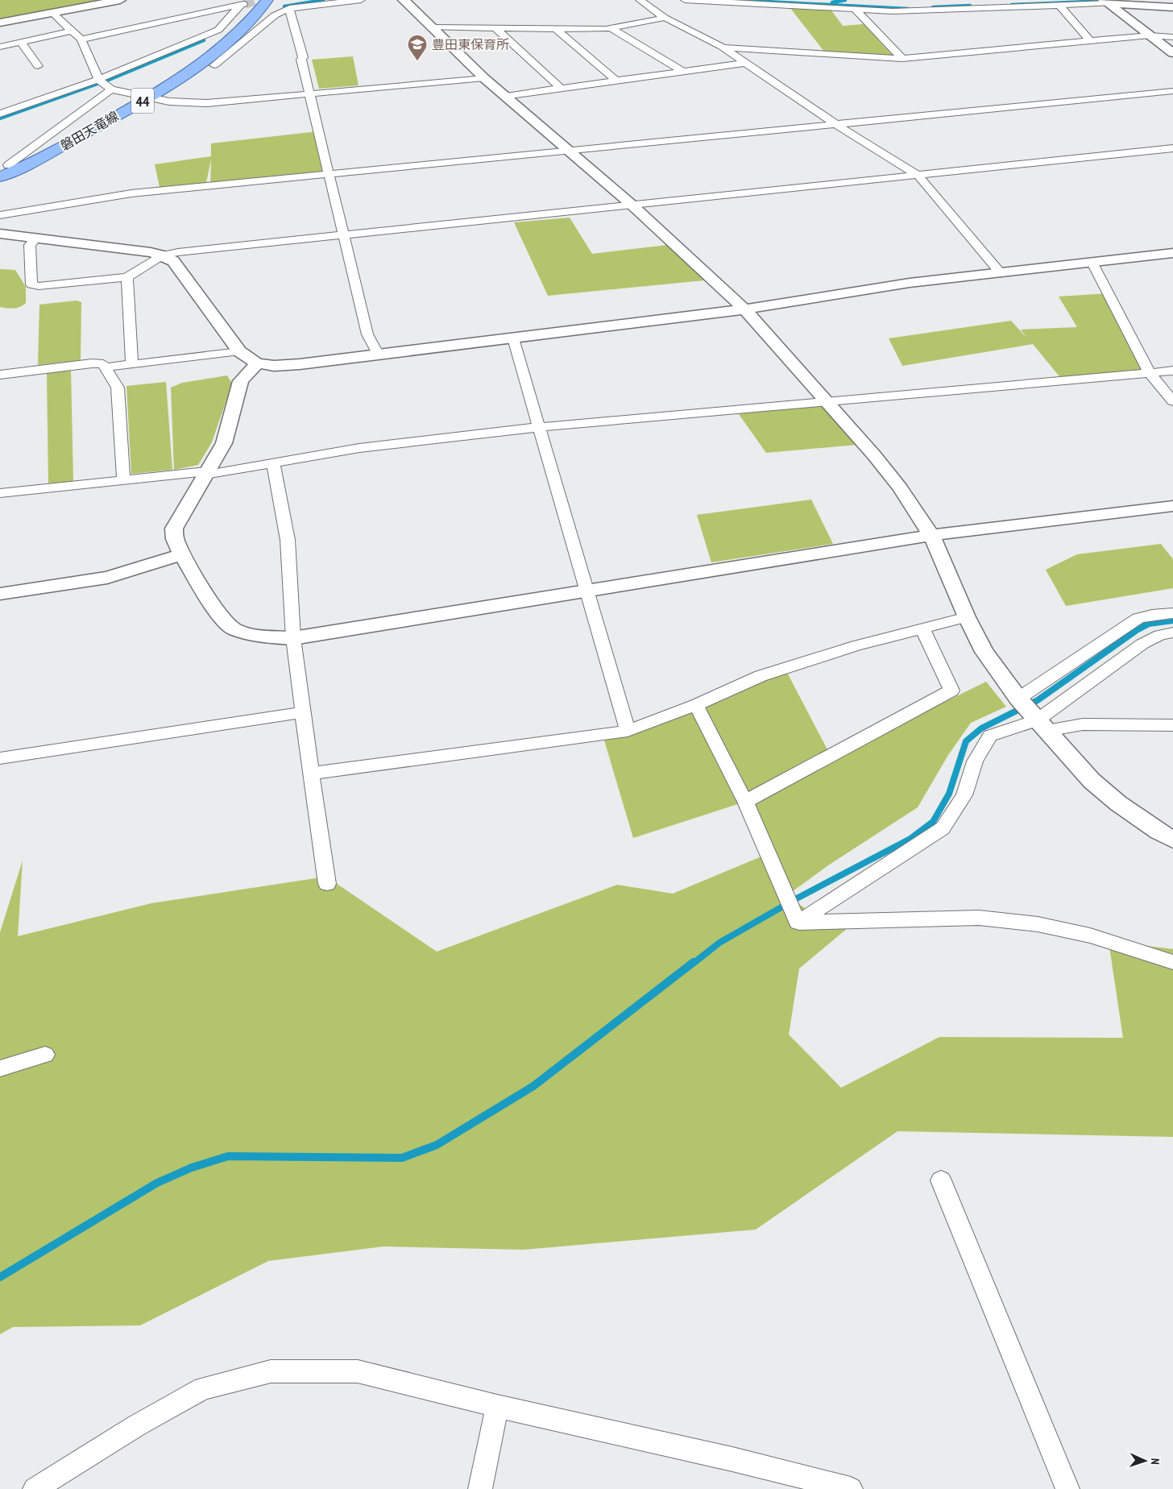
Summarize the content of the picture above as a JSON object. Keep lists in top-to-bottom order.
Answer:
{
  "streets": {
    "main road": ["44", "磐田天竜線"]
  },
  "places": {
    "school or university": ["豊田東保育所"]
  },
  "north": "right"
}
